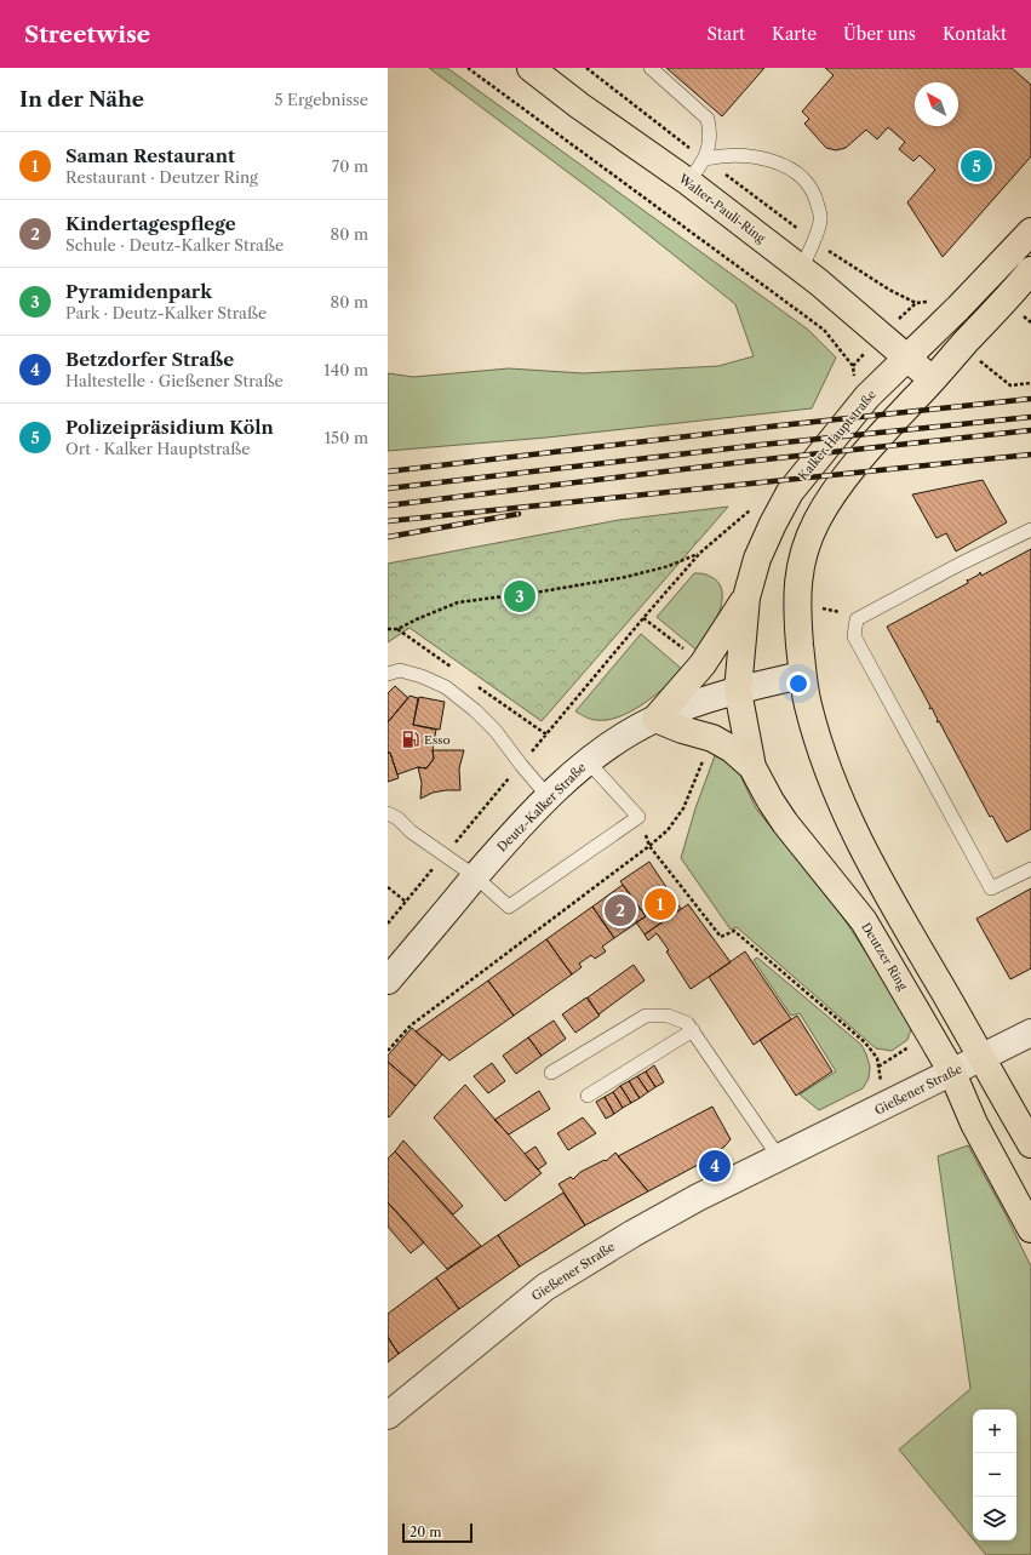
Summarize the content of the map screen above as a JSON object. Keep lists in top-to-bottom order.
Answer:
{
  "streets": {
    "main road": ["Walter-Pauli-Ring", "Kalker Hauptstraße", "Deutzer Ring"],
    "street": ["Deutz-Kalker Straße", "Gießener Straße"]
  },
  "crossings": [
    ["Walter-Pauli-Ring", "Kalker Hauptstraße"],
    ["Kalker Hauptstraße", "Deutz-Kalker Straße"],
    ["Kalker Hauptstraße", "Deutzer Ring"],
    ["Deutz-Kalker Straße", "Deutzer Ring"],
    ["Deutzer Ring", "Gießener Straße"]
  ],
  "places": {
    "fuel station": ["Esso"]
  },
  "scale_bar": "20 m",
  "north": "top left",
  "page": {
    "header": "Streetwise",
    "nav": [
      "Start",
      "Karte",
      "Über uns",
      "Kontakt"
    ],
    "heading": ["In der Nähe", "5 Ergebnisse"],
    "list": [
      {
        "mark": "1",
        "name": "Saman Restaurant",
        "note": "Restaurant · Deutzer Ring",
        "value": "70 m"
      },
      {
        "mark": "2",
        "name": "Kindertagespflege",
        "note": "Schule · Deutz-Kalker Straße",
        "value": "80 m"
      },
      {
        "mark": "3",
        "name": "Pyramidenpark",
        "note": "Park · Deutz-Kalker Straße",
        "value": "80 m"
      },
      {
        "mark": "4",
        "name": "Betzdorfer Straße",
        "note": "Haltestelle · Gießener Straße",
        "value": "140 m"
      },
      {
        "mark": "5",
        "name": "Polizeipräsidium Köln",
        "note": "Ort · Kalker Hauptstraße",
        "value": "150 m"
      }
    ],
    "pins": [
      "5",
      "3",
      "1",
      "2",
      "4"
    ],
    "map_buttons": ["+", "−"],
    "scale": "20 m"
  }
}
